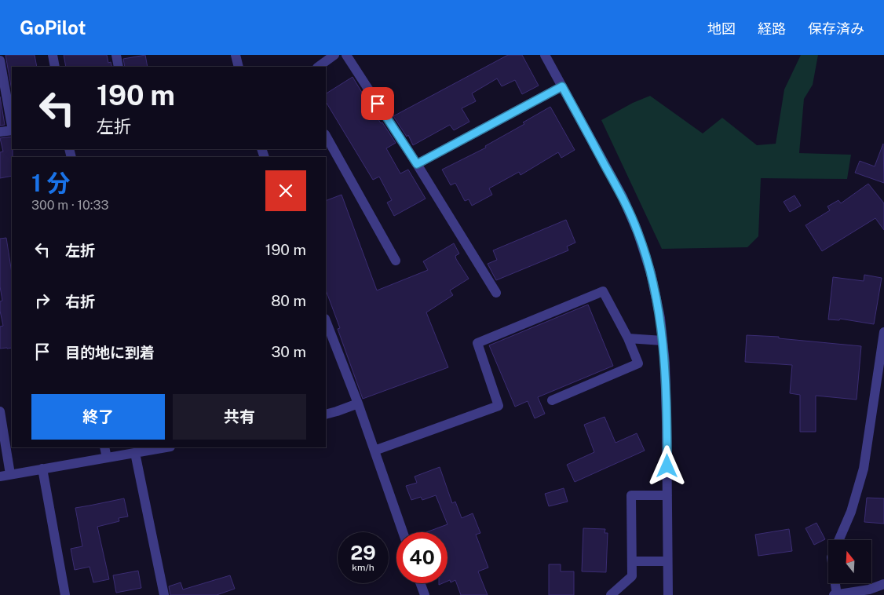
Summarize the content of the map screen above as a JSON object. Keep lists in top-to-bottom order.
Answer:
{
  "north": "top",
  "page": {
    "header": "GoPilot",
    "nav": ["地図", "経路", "保存済み"],
    "turn": ["190 m", "左折"],
    "heading": ["1 分", "300 m · 10:33"],
    "list": [
      {
        "name": "左折",
        "value": "190 m"
      },
      {
        "name": "右折",
        "value": "80 m"
      },
      {
        "name": "目的地に到着",
        "value": "30 m"
      }
    ],
    "buttons": ["終了", "共有"],
    "speed": "29 km/h",
    "limit": "40"
  }
}
